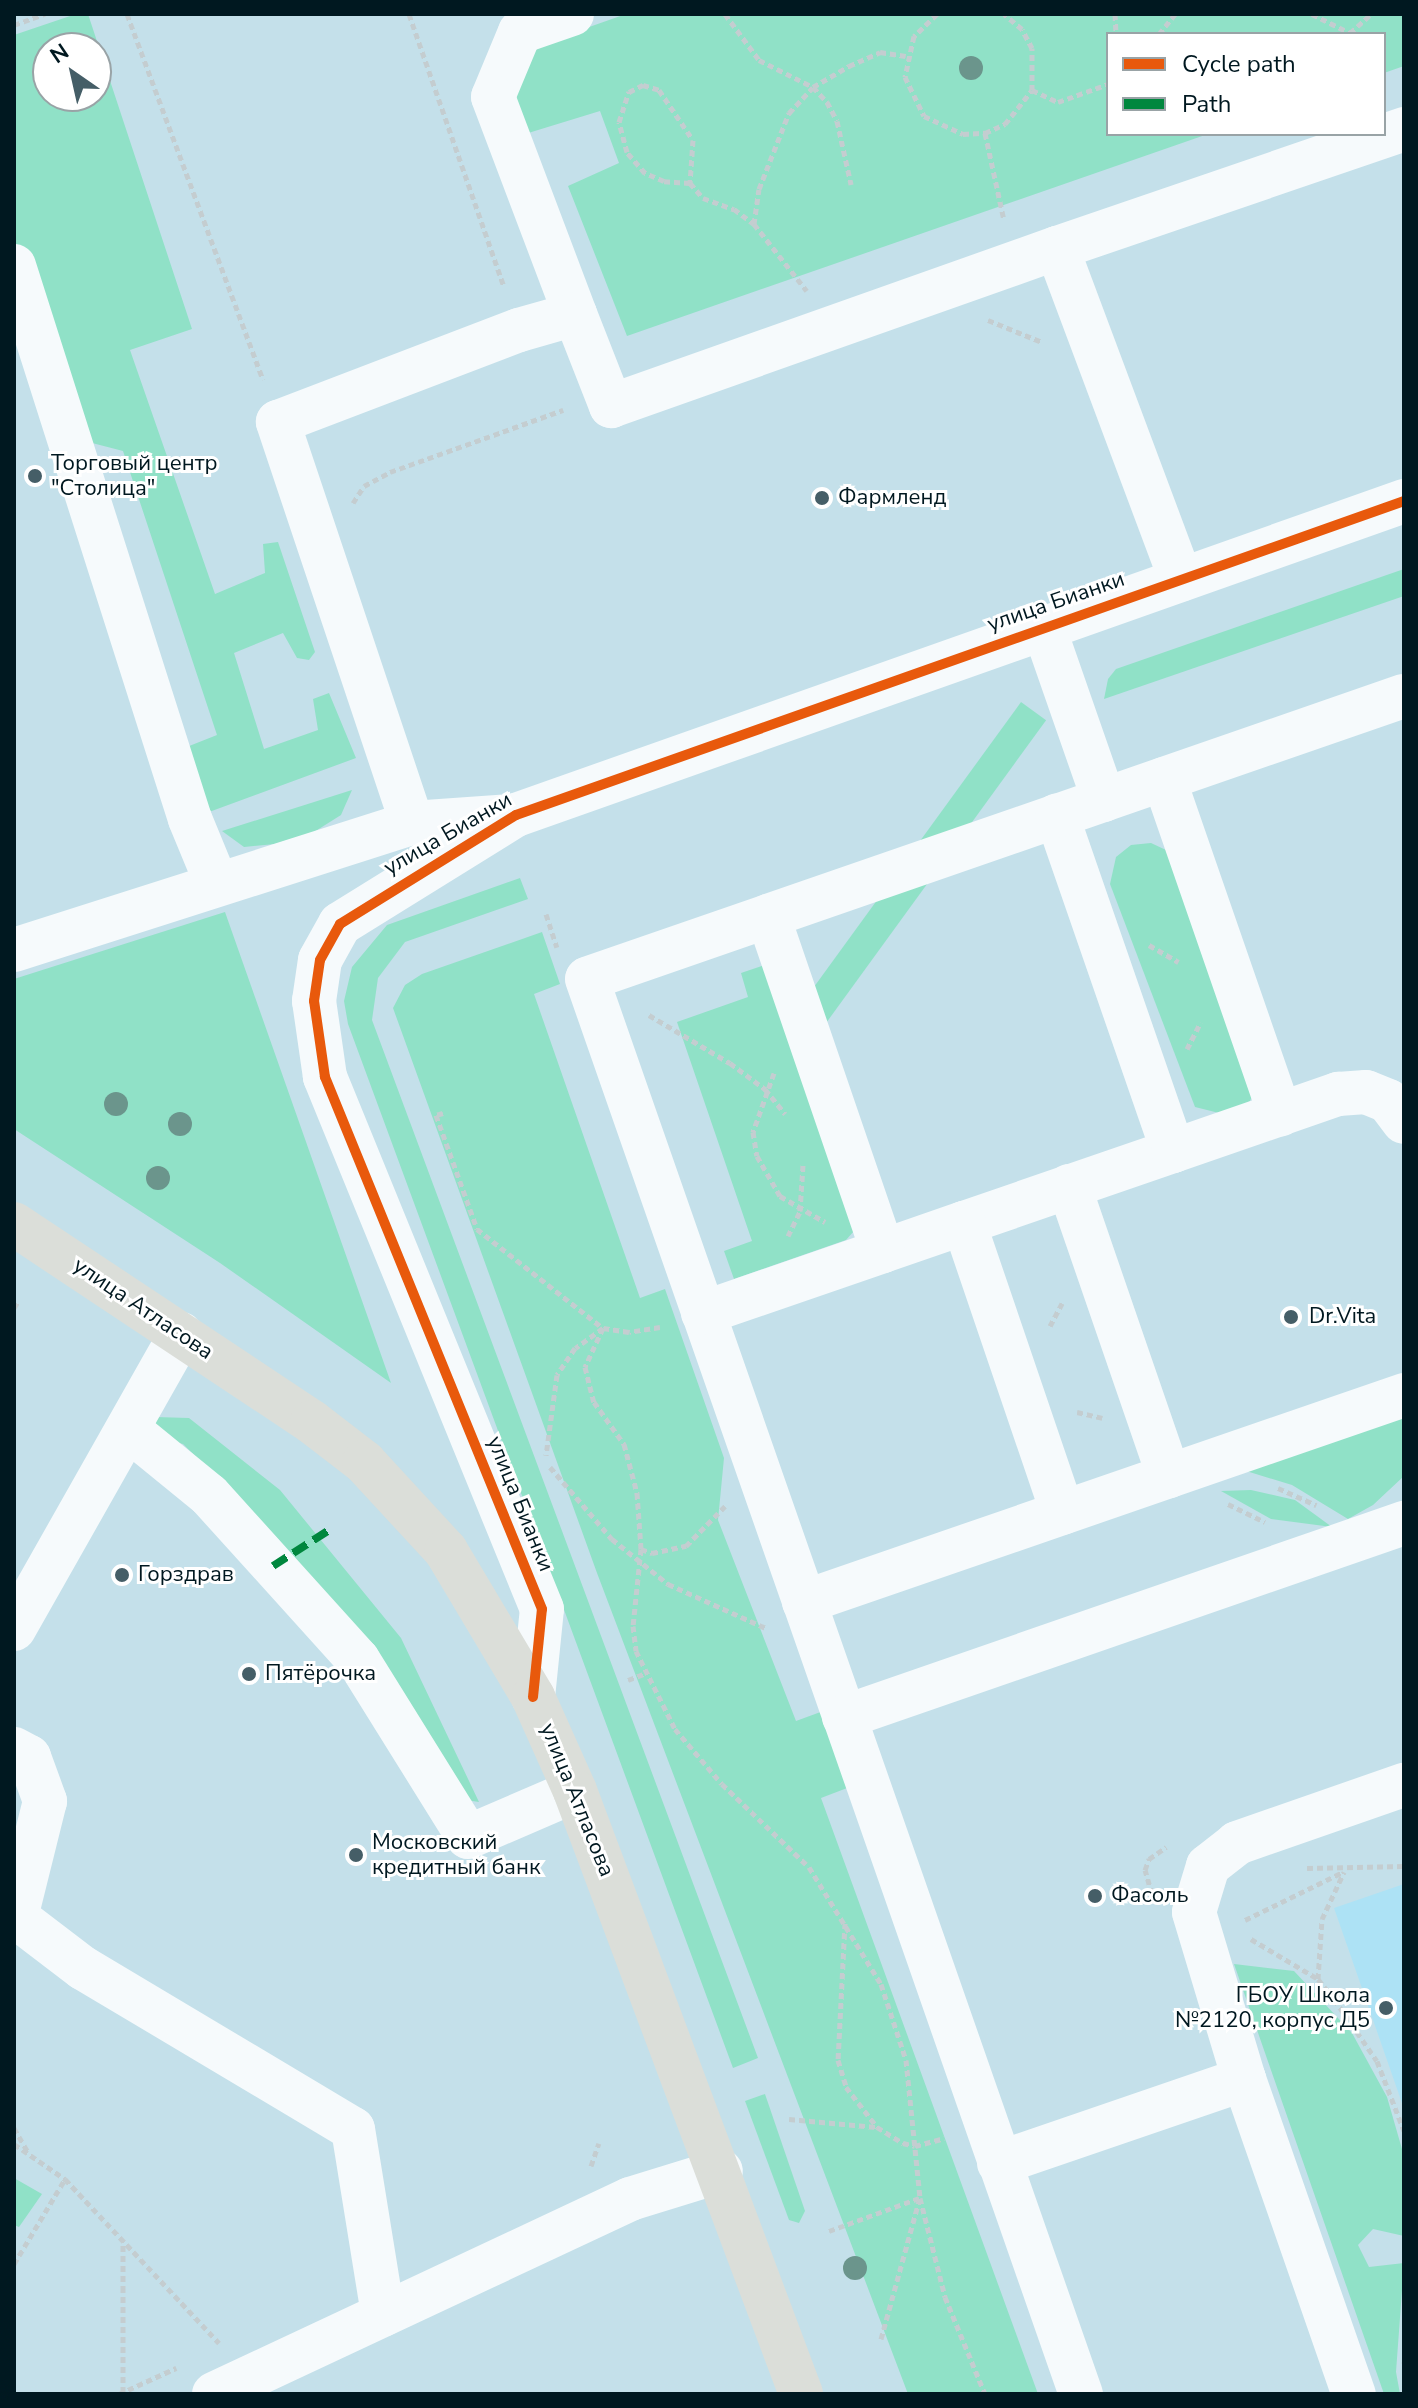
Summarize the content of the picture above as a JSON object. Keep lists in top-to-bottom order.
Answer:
{
  "streets": {
    "main road": ["улица Атласова"],
    "street": ["улица Бианки"]
  },
  "crossings": [
    ["улица Бианки", "улица Атласова"]
  ],
  "places": [
    "Торговый центр \"Столица\"",
    "Фармленд",
    "Dr.Vita",
    "Горздрав",
    "Пятёрочка",
    "Московский кредитный банк",
    "Фасоль",
    "ГБОУ Школа №2120, корпус Д5"
  ],
  "legend": ["Cycle path", "Path"],
  "north": "top left"
}
